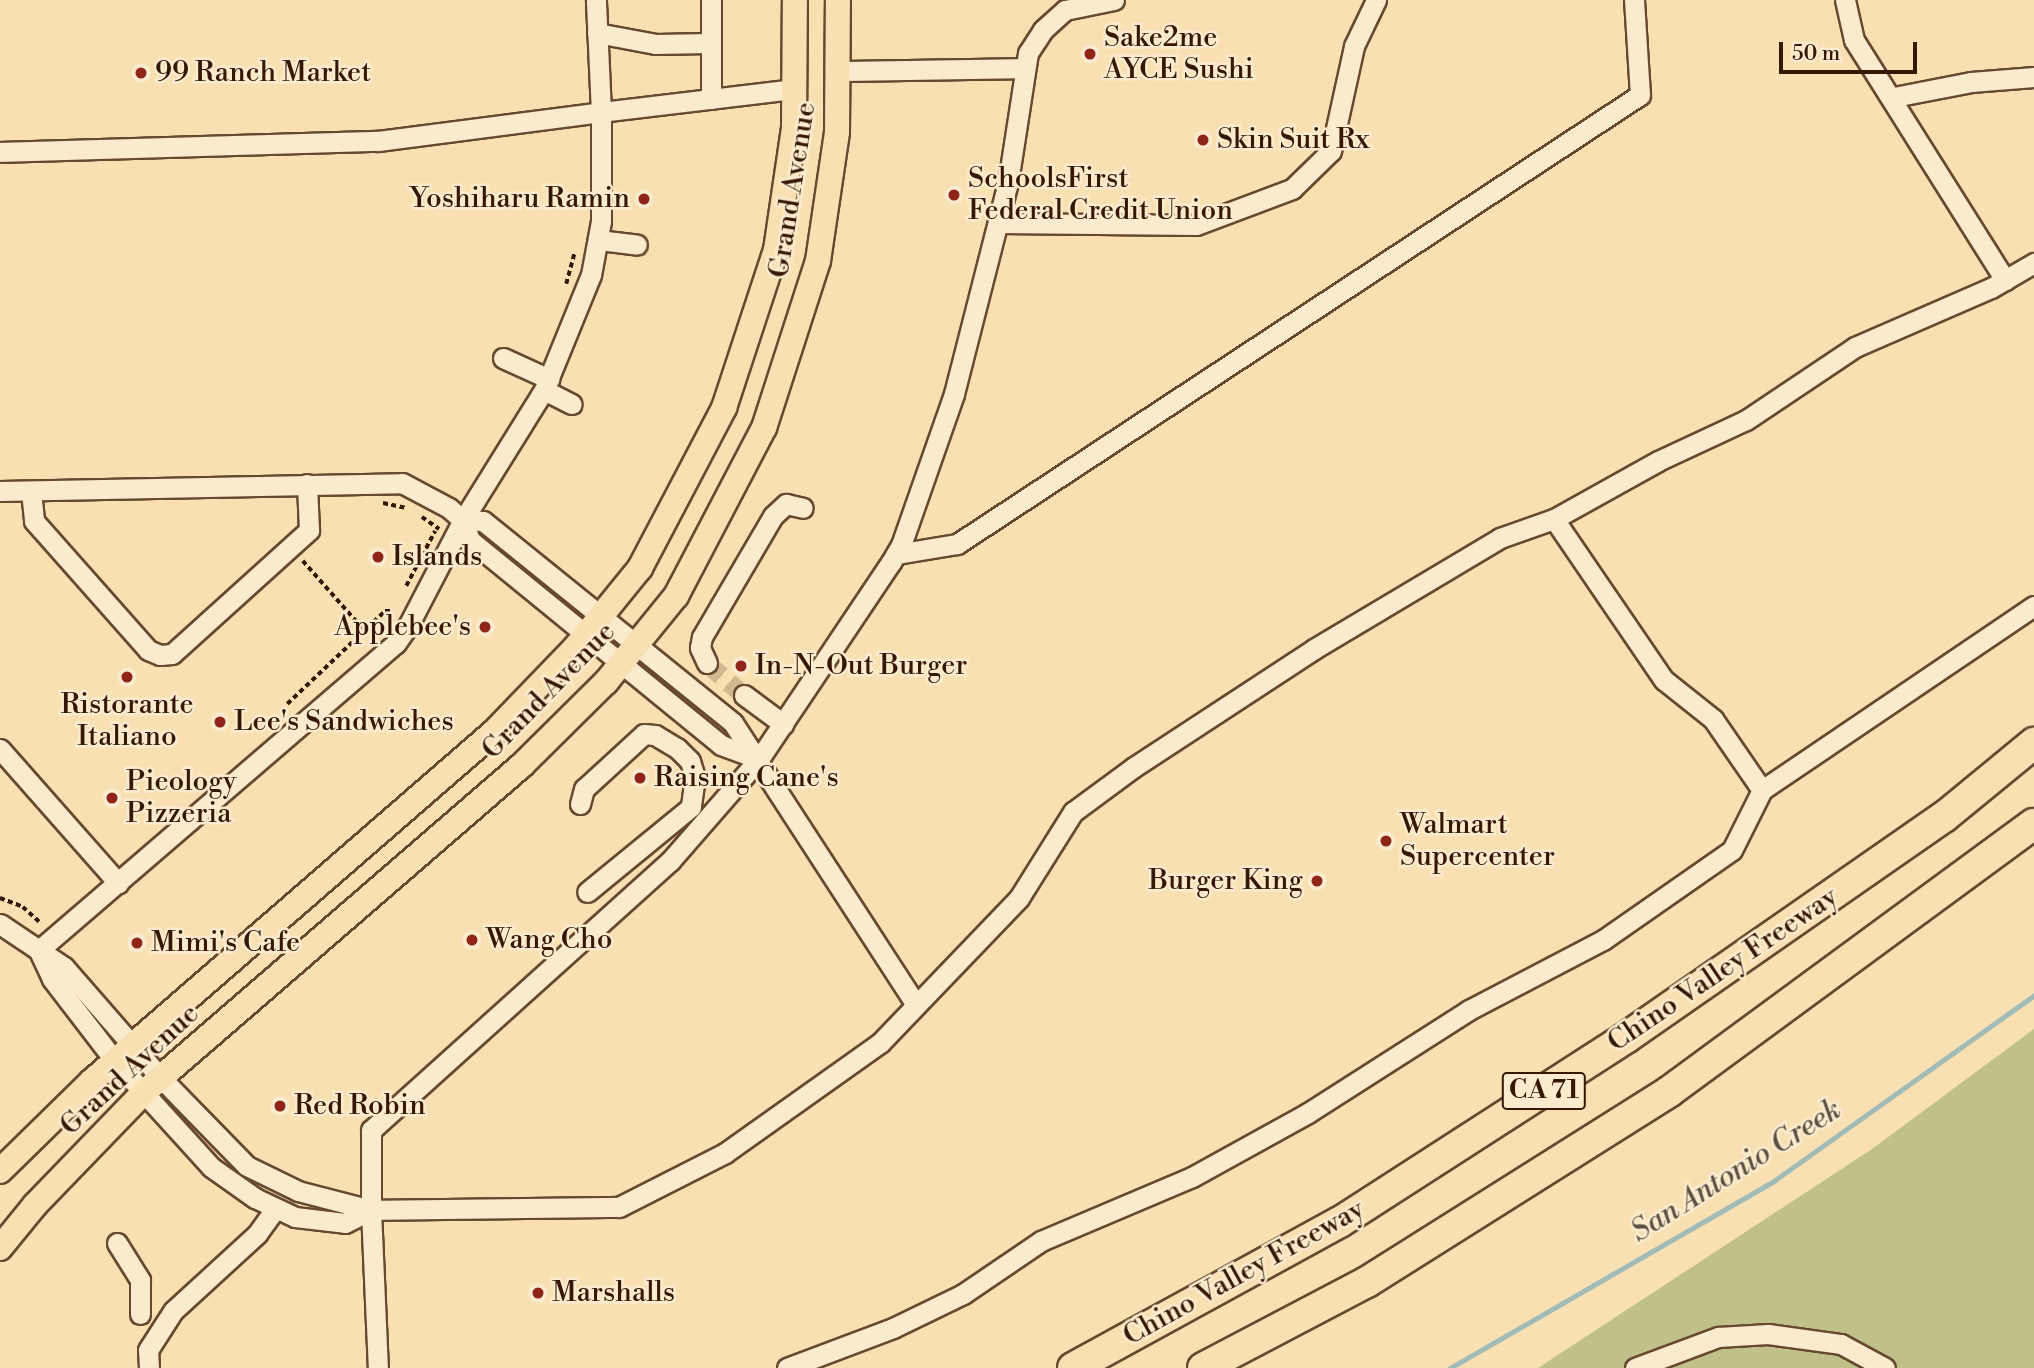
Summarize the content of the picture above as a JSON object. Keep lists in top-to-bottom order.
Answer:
{
  "streets": {
    "highway": ["Chino Valley Freeway", "CA 71"],
    "main road": ["Grand Avenue"]
  },
  "water": ["San Antonio Creek"],
  "places": [
    "Sake2me AYCE Sushi",
    "99 Ranch Market",
    "Skin Suit Rx",
    "SchoolsFirst Federal Credit Union",
    "Yoshiharu Ramin",
    "Islands",
    "Applebee's",
    "In-N-Out Burger",
    "Ristorante Italiano",
    "Lee's Sandwiches",
    "Raising Cane's",
    "Pieology Pizzeria",
    "Walmart Supercenter",
    "Burger King",
    "Wang Cho",
    "Mimi's Cafe",
    "Red Robin",
    "Marshalls"
  ],
  "scale_bar": "50 m"
}
